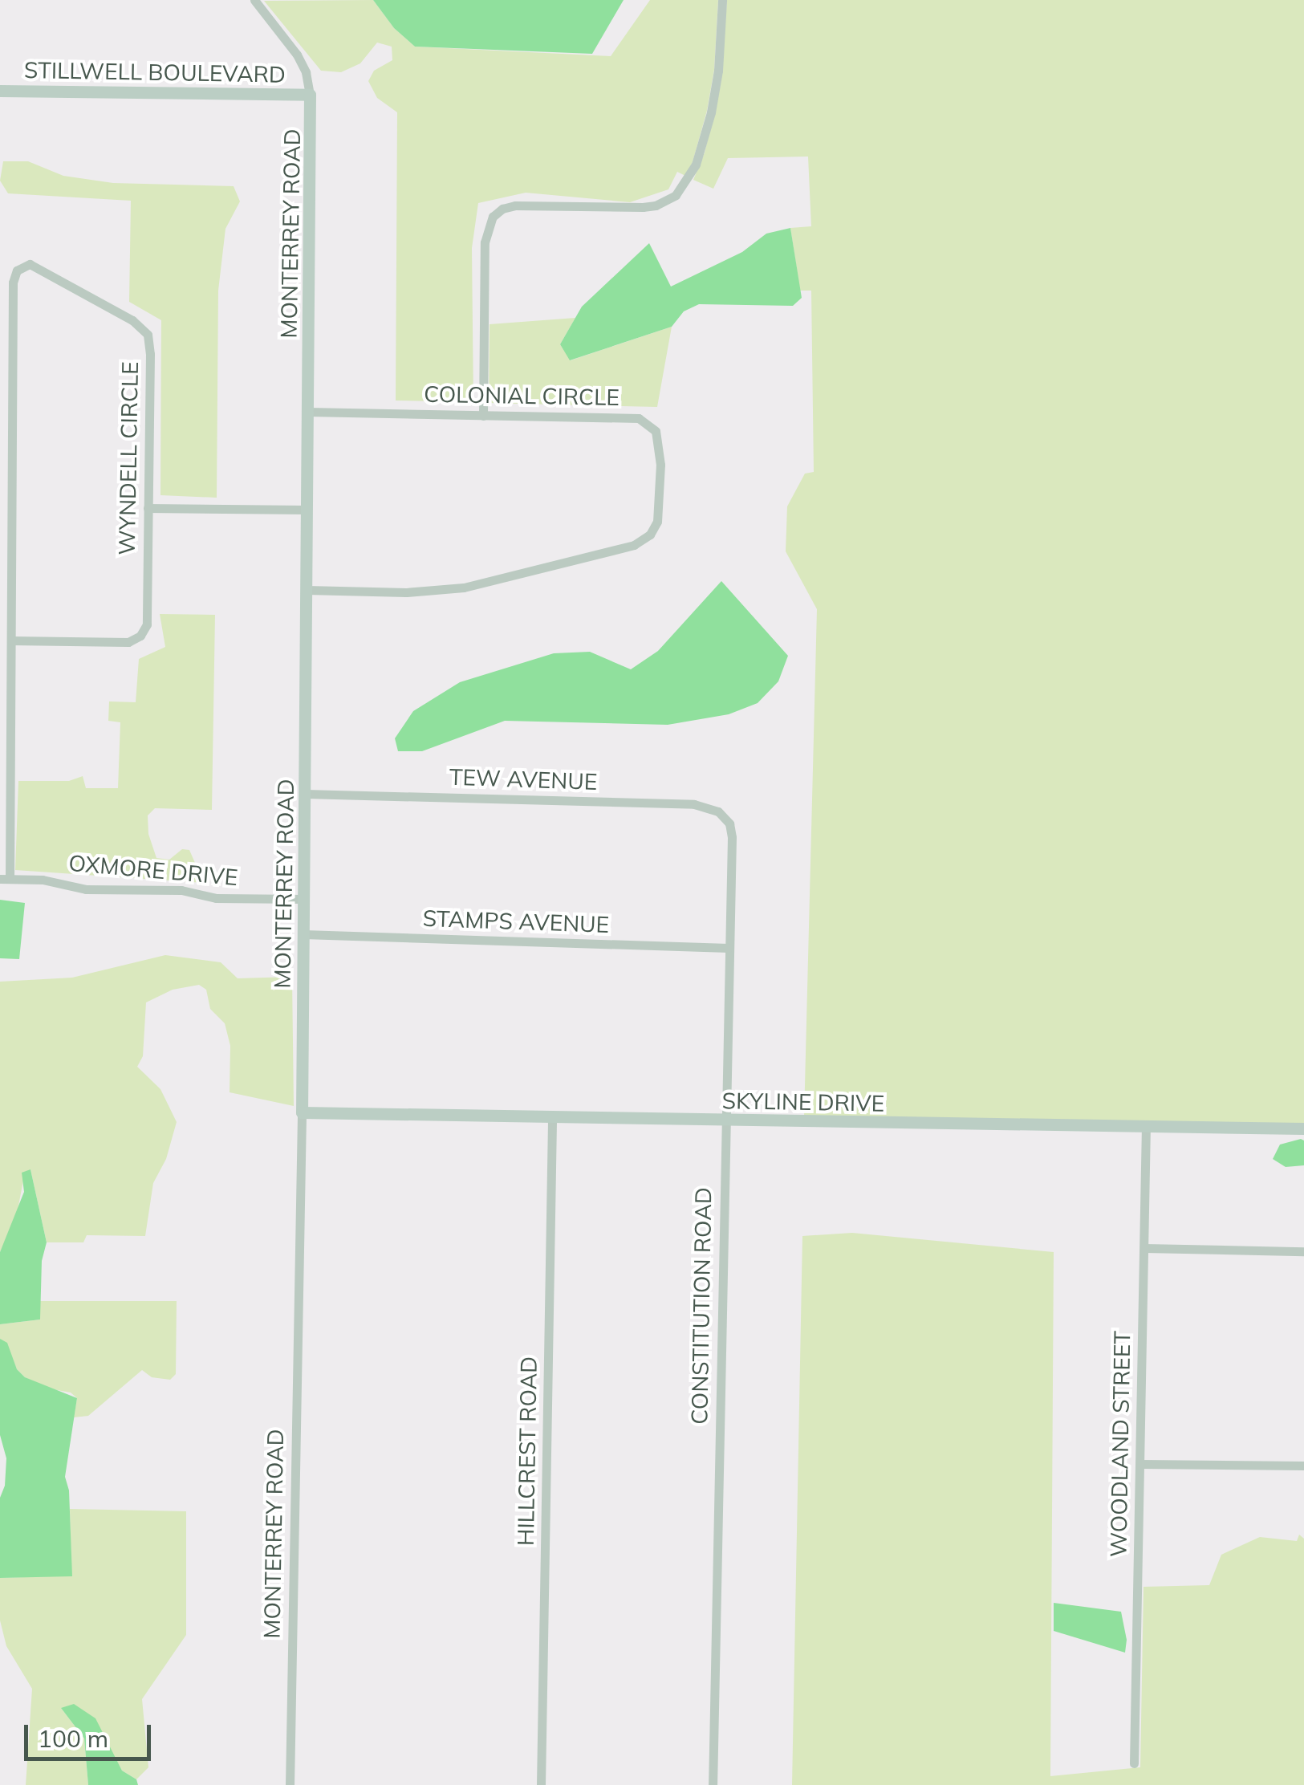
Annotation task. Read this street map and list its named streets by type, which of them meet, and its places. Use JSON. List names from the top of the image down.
{
  "streets": {
    "street": [
      "STILLWELL BOULEVARD",
      "MONTERREY ROAD",
      "COLONIAL CIRCLE",
      "WYNDELL CIRCLE",
      "TEW AVENUE",
      "OXMORE DRIVE",
      "STAMPS AVENUE",
      "SKYLINE DRIVE",
      "CONSTITUTION ROAD",
      "WOODLAND STREET",
      "HILLCREST ROAD"
    ]
  },
  "crossings": [
    ["STILLWELL BOULEVARD", "MONTERREY ROAD"],
    ["MONTERREY ROAD", "COLONIAL CIRCLE"],
    ["MONTERREY ROAD", "TEW AVENUE"],
    ["MONTERREY ROAD", "OXMORE DRIVE"],
    ["MONTERREY ROAD", "STAMPS AVENUE"],
    ["MONTERREY ROAD", "SKYLINE DRIVE"],
    ["WYNDELL CIRCLE", "OXMORE DRIVE"],
    ["TEW AVENUE", "CONSTITUTION ROAD"],
    ["STAMPS AVENUE", "CONSTITUTION ROAD"],
    ["SKYLINE DRIVE", "CONSTITUTION ROAD"],
    ["SKYLINE DRIVE", "WOODLAND STREET"],
    ["SKYLINE DRIVE", "HILLCREST ROAD"]
  ],
  "scale_bar": "100 m"
}
